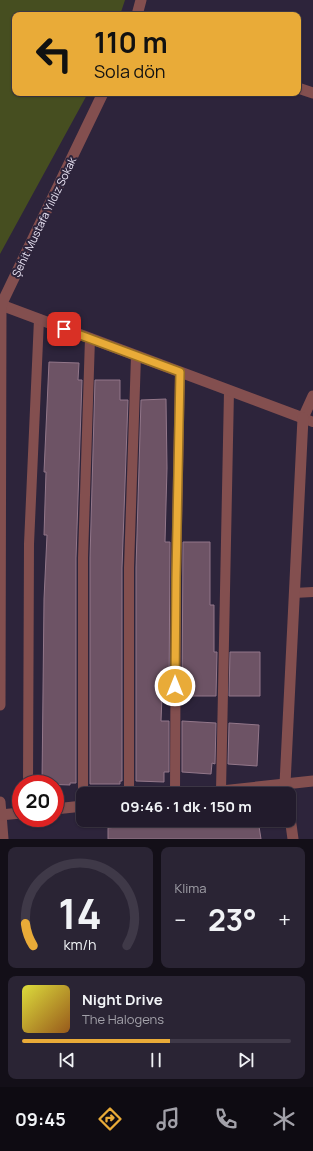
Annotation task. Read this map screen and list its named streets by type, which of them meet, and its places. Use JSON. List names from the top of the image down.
{
  "streets": {
    "street": ["Şehit Mustafa Yıldız Sokak"]
  },
  "page": {
    "turn": ["110 m", "Sola dön"],
    "limit": "20",
    "trip": "09:46 · 1 dk · 150 m",
    "tile": "Klima",
    "heat": ["−", "23°", "+"],
    "song": ["Night Drive", "The Halogens"],
    "tabs": "09:45",
    "gauge": ["14", "km/h"]
  }
}
